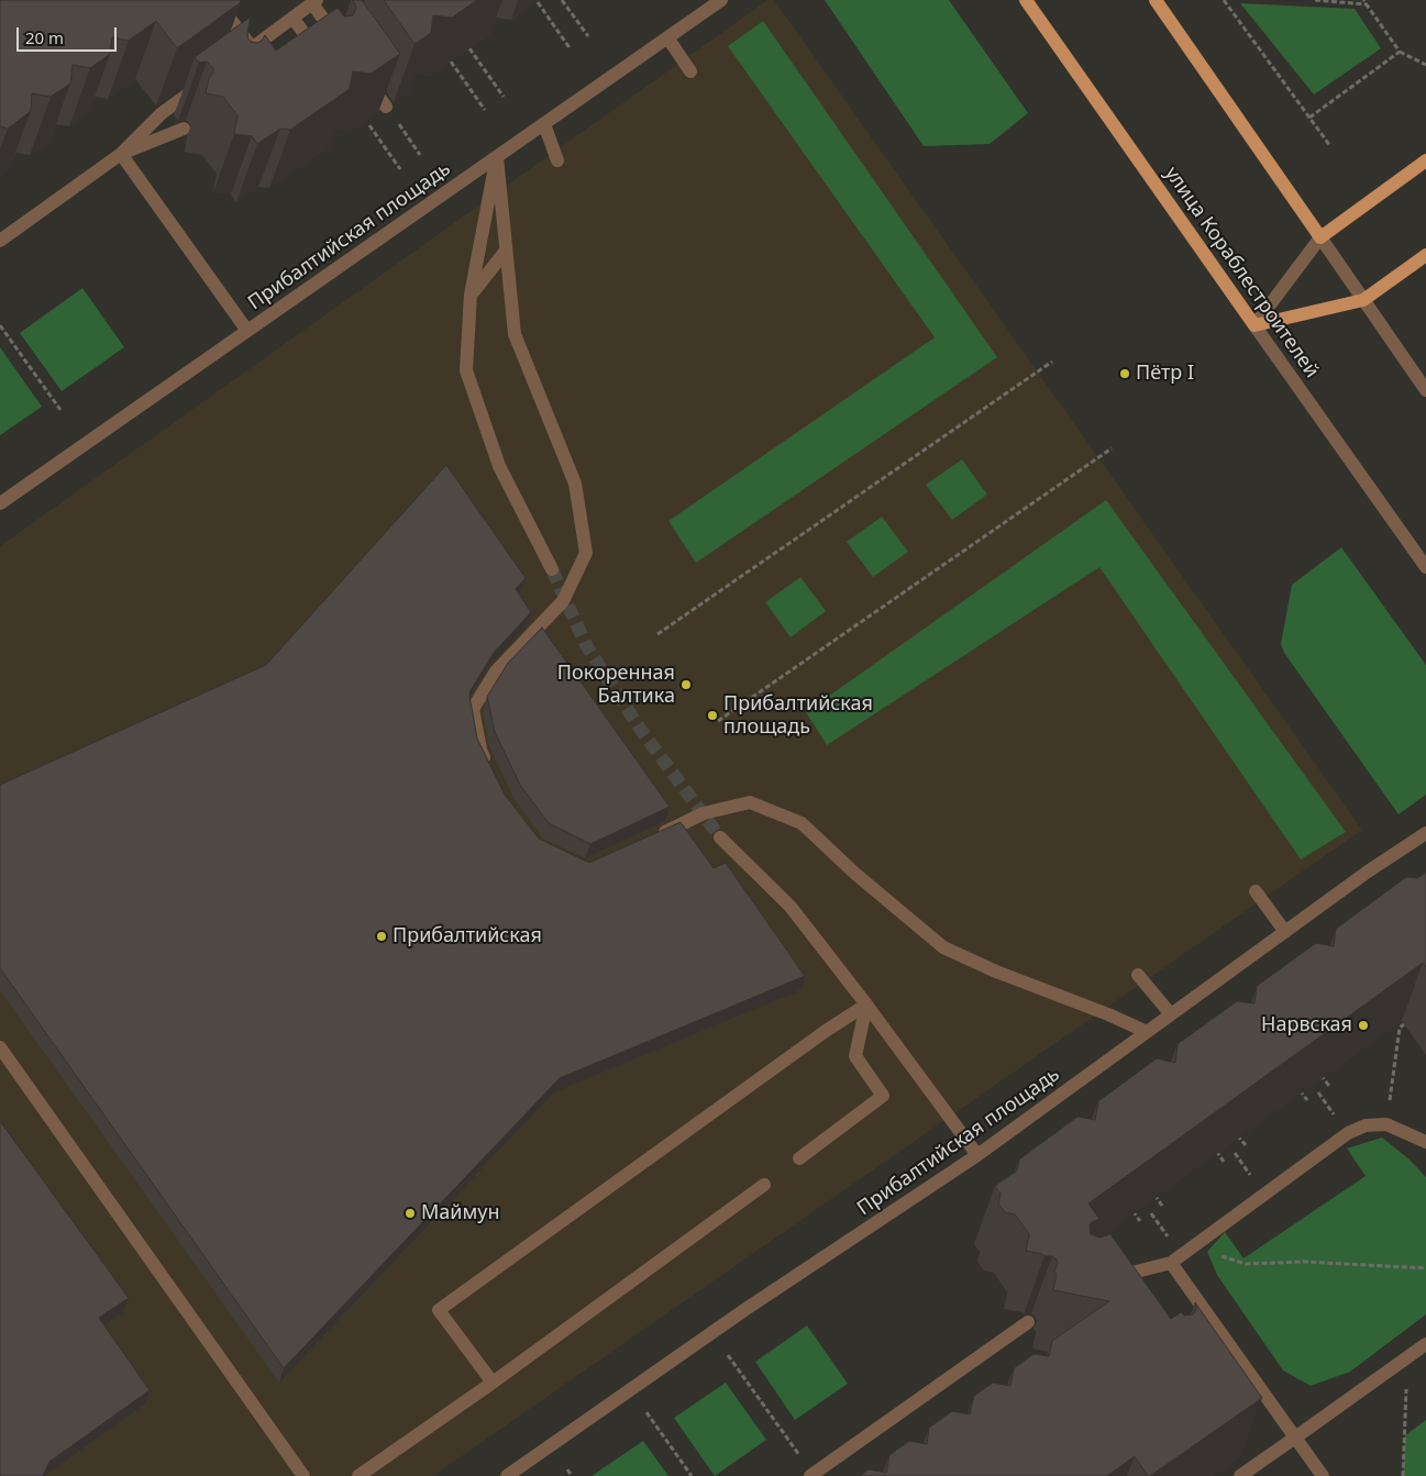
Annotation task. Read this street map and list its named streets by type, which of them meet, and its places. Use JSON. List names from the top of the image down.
{
  "streets": {
    "main road": ["улица Кораблестроителей"],
    "street": ["Прибалтийская площадь"]
  },
  "places": [
    "Пётр I",
    "Покоренная Балтика",
    "Прибалтийская площадь",
    "Прибалтийская",
    "Нарвская",
    "Маймун"
  ],
  "scale_bar": "20 m"
}
